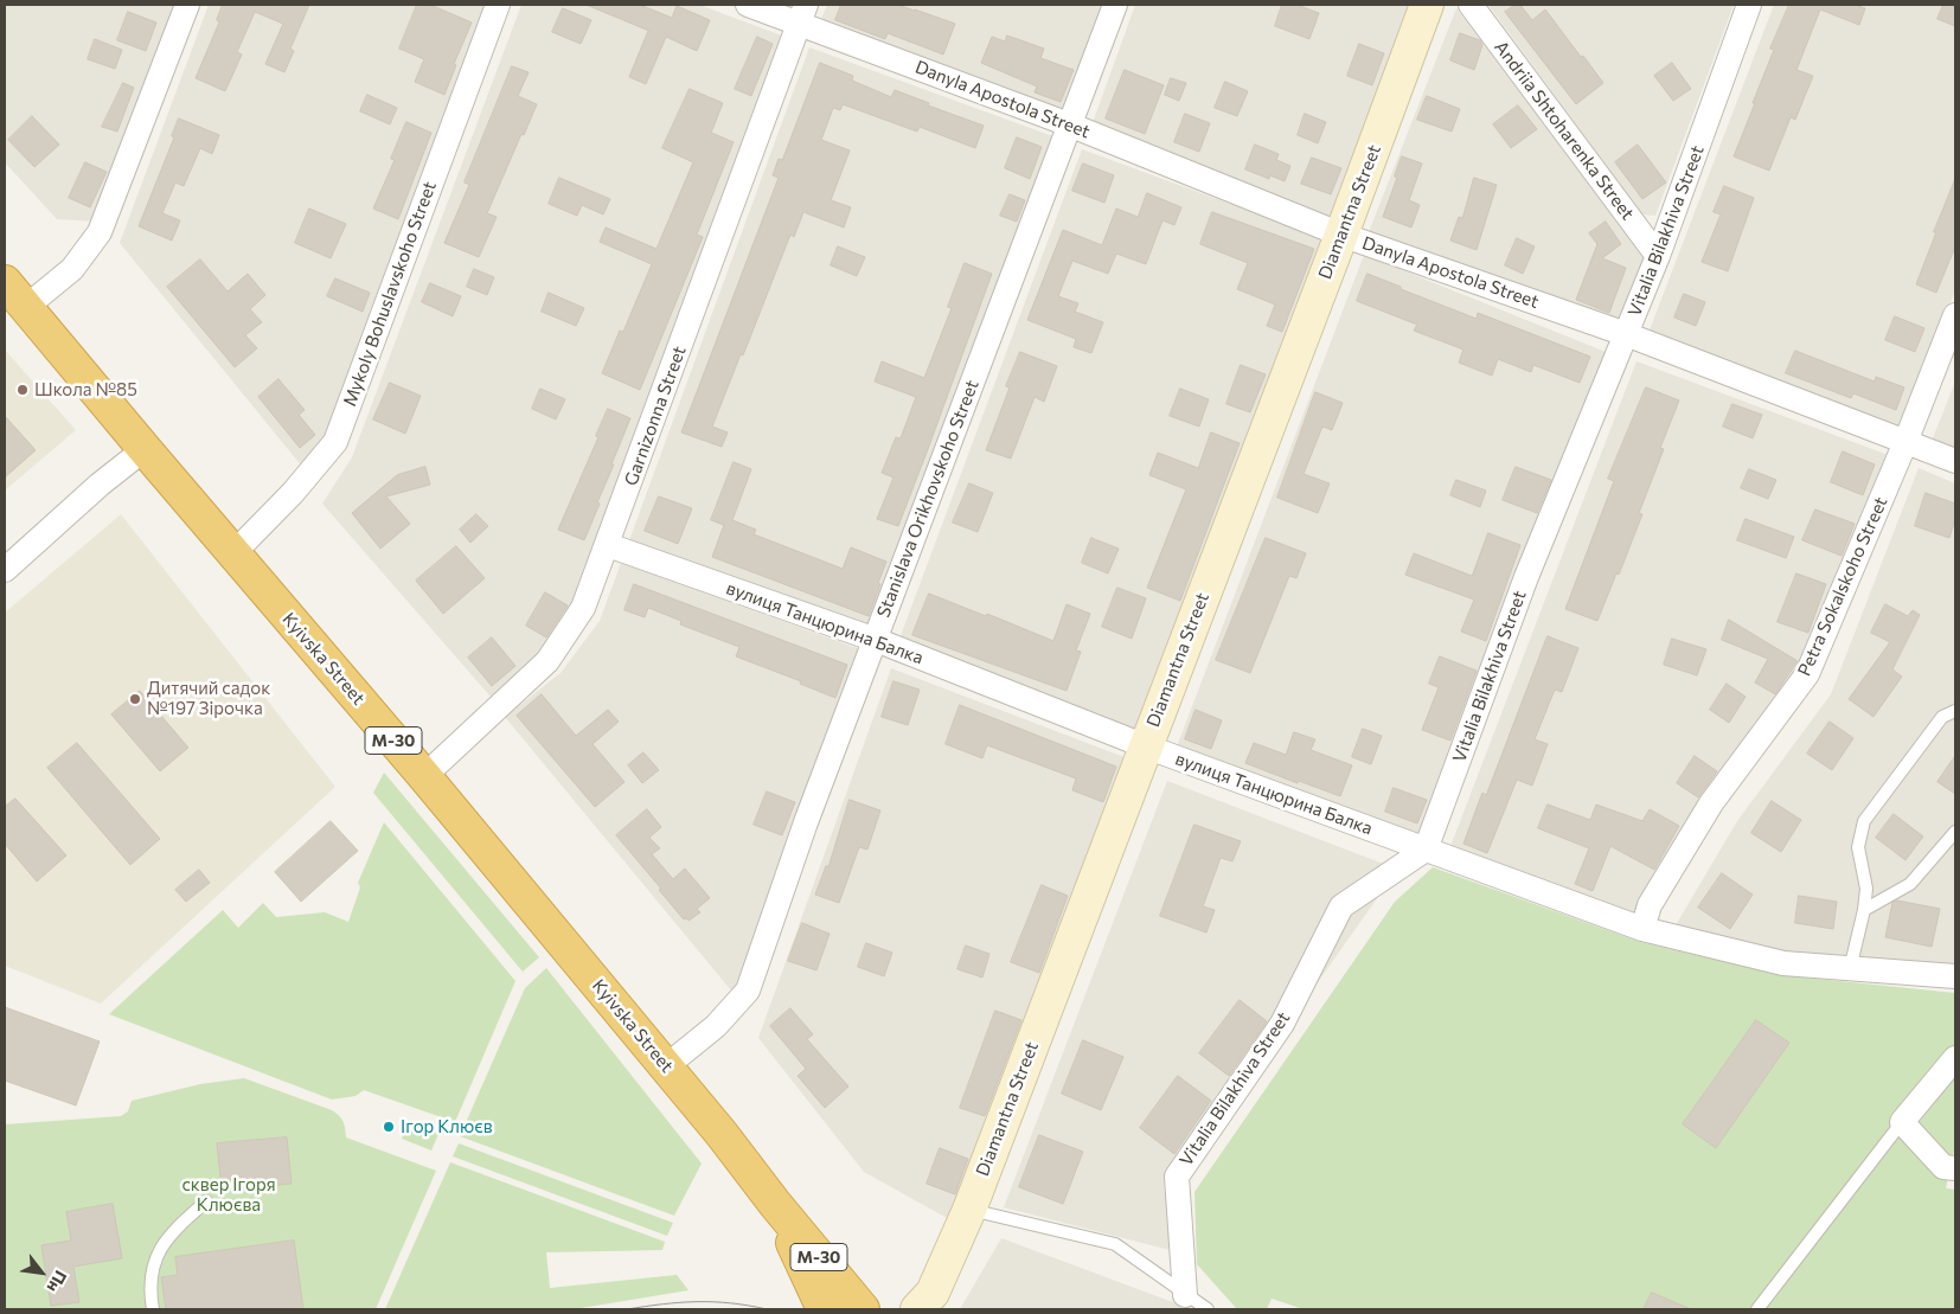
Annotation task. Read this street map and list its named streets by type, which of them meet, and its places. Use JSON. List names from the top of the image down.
{
  "streets": {
    "highway": ["Kyivska Street", "М-30"],
    "street": [
      "Danyla Apostola Street",
      "Andriia Shtoharenka Street",
      "Diamantna Street",
      "Vitalia Bilakhiva Street",
      "Mykoly Bohuslavskoho Street",
      "Garnizonna Street",
      "Stanislava Orikhovskoho Street",
      "Petra Sokalskoho Street",
      "вулиця Танцюрина Балка"
    ]
  },
  "crossings": [
    ["Danyla Apostola Street", "Diamantna Street"],
    ["Danyla Apostola Street", "Vitalia Bilakhiva Street"],
    ["Danyla Apostola Street", "Garnizonna Street"],
    ["Danyla Apostola Street", "Stanislava Orikhovskoho Street"],
    ["Danyla Apostola Street", "Petra Sokalskoho Street"],
    ["Andriia Shtoharenka Street", "Vitalia Bilakhiva Street"],
    ["Diamantna Street", "вулиця Танцюрина Балка"],
    ["Vitalia Bilakhiva Street", "вулиця Танцюрина Балка"],
    ["Mykoly Bohuslavskoho Street", "Kyivska Street"],
    ["Garnizonna Street", "вулиця Танцюрина Балка"],
    ["Garnizonna Street", "Kyivska Street"],
    ["Stanislava Orikhovskoho Street", "вулиця Танцюрина Балка"],
    ["Stanislava Orikhovskoho Street", "Kyivska Street"],
    ["Petra Sokalskoho Street", "вулиця Танцюрина Балка"]
  ],
  "parks": ["сквер Ігоря Клюєва"],
  "places": ["Школа №85", "Дитячий садок №197 Зірочка", "Ігор Клюєв"],
  "north": "bottom right"
}
